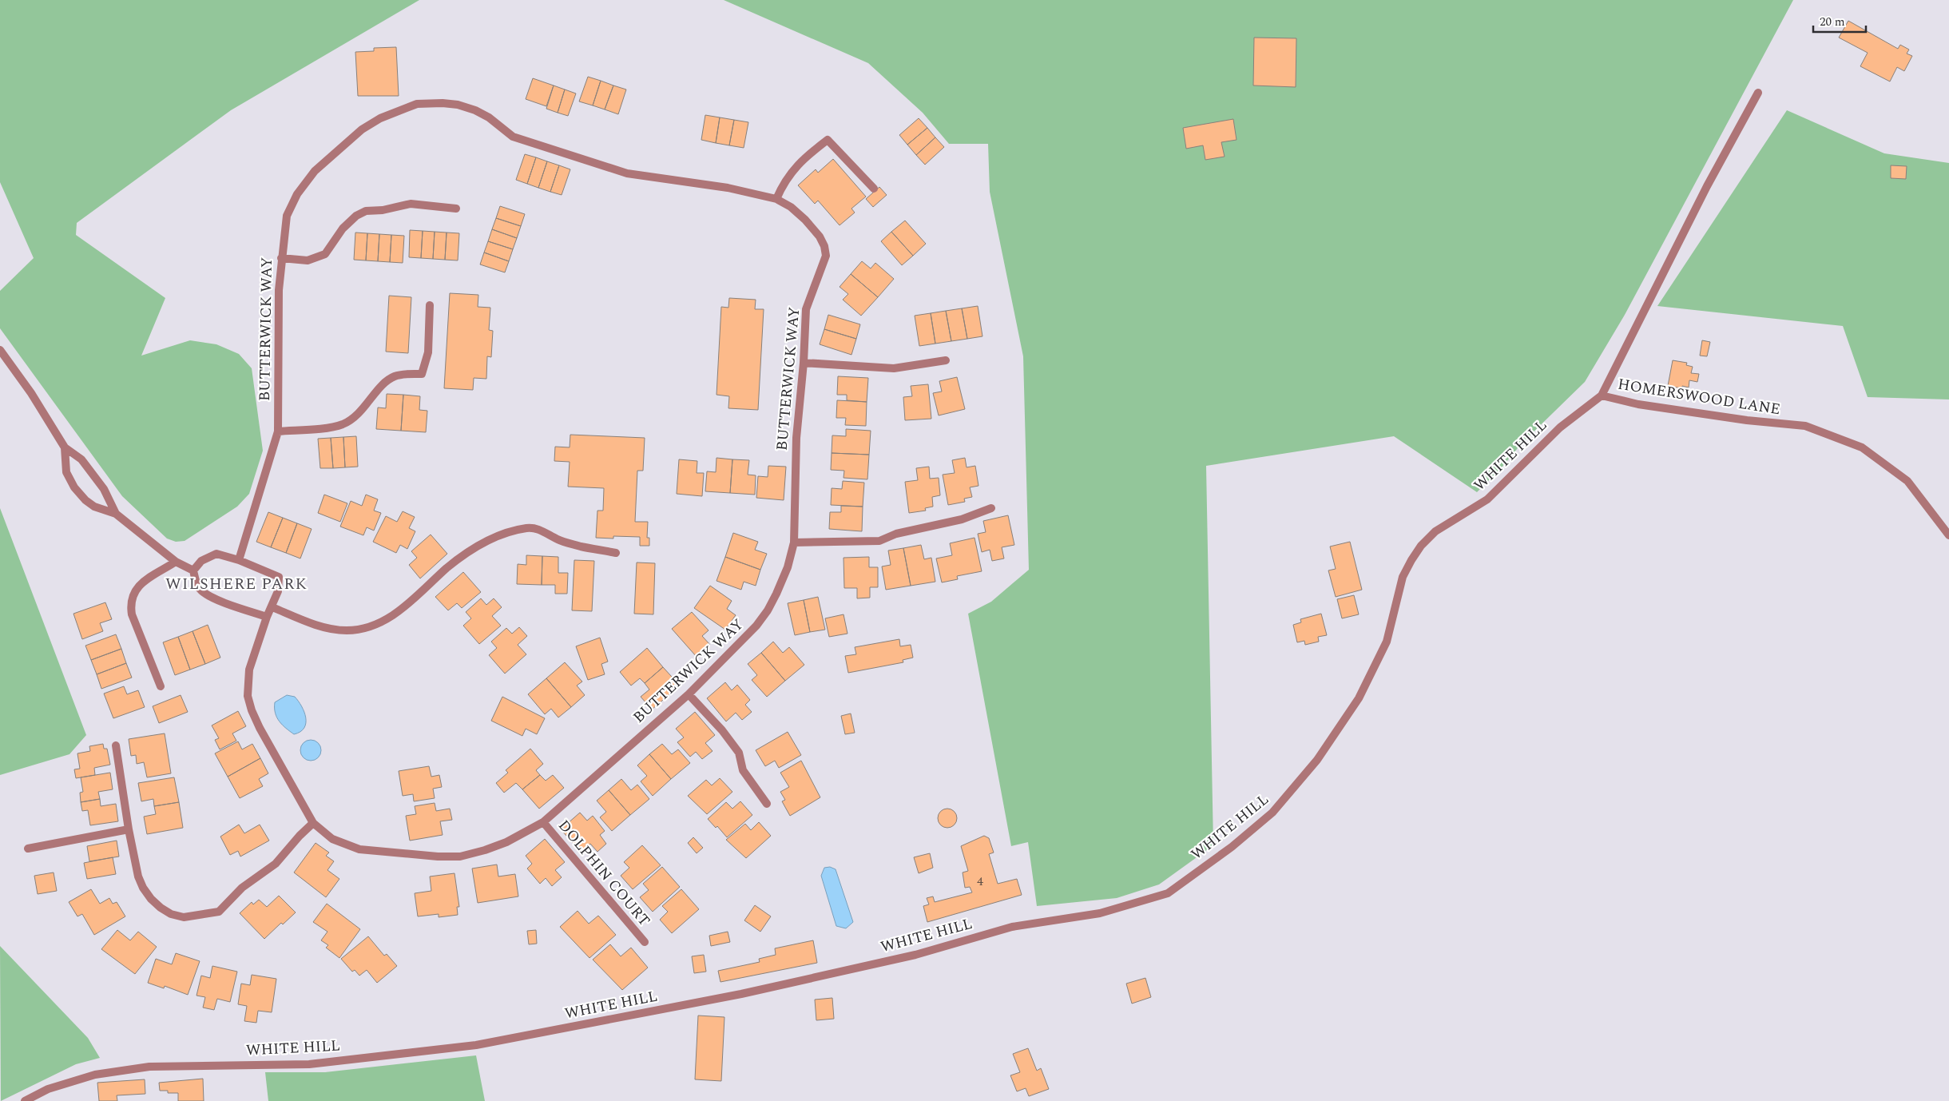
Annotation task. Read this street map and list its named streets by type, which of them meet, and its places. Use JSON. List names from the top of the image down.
{
  "streets": {
    "street": [
      "BUTTERWICK WAY",
      "HOMERSWOOD LANE",
      "WHITE HILL",
      "DOLPHIN COURT"
    ]
  },
  "crossings": [
    ["BUTTERWICK WAY", "DOLPHIN COURT"],
    ["HOMERSWOOD LANE", "WHITE HILL"]
  ],
  "districts": ["WILSHERE PARK"],
  "house_numbers": ["4"],
  "scale_bar": "20 m"
}
